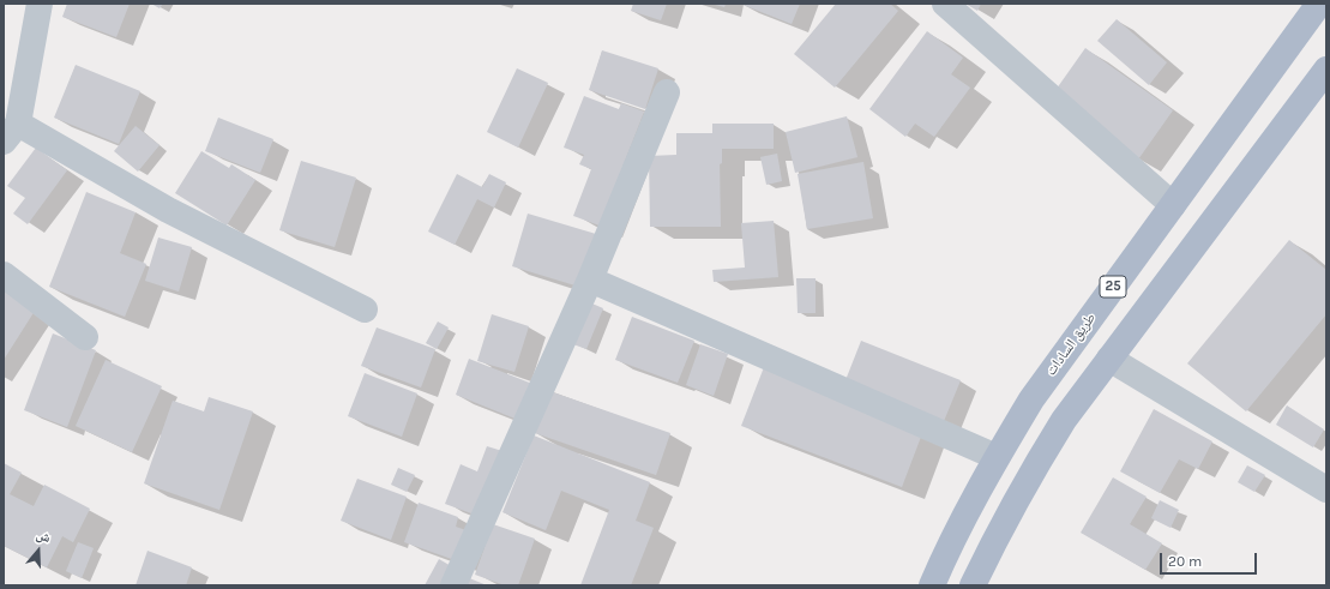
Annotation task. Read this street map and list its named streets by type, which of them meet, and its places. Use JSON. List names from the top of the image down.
{
  "streets": {
    "main road": ["25", "طريق السادات"]
  },
  "scale_bar": "20 m",
  "north": "top"
}
